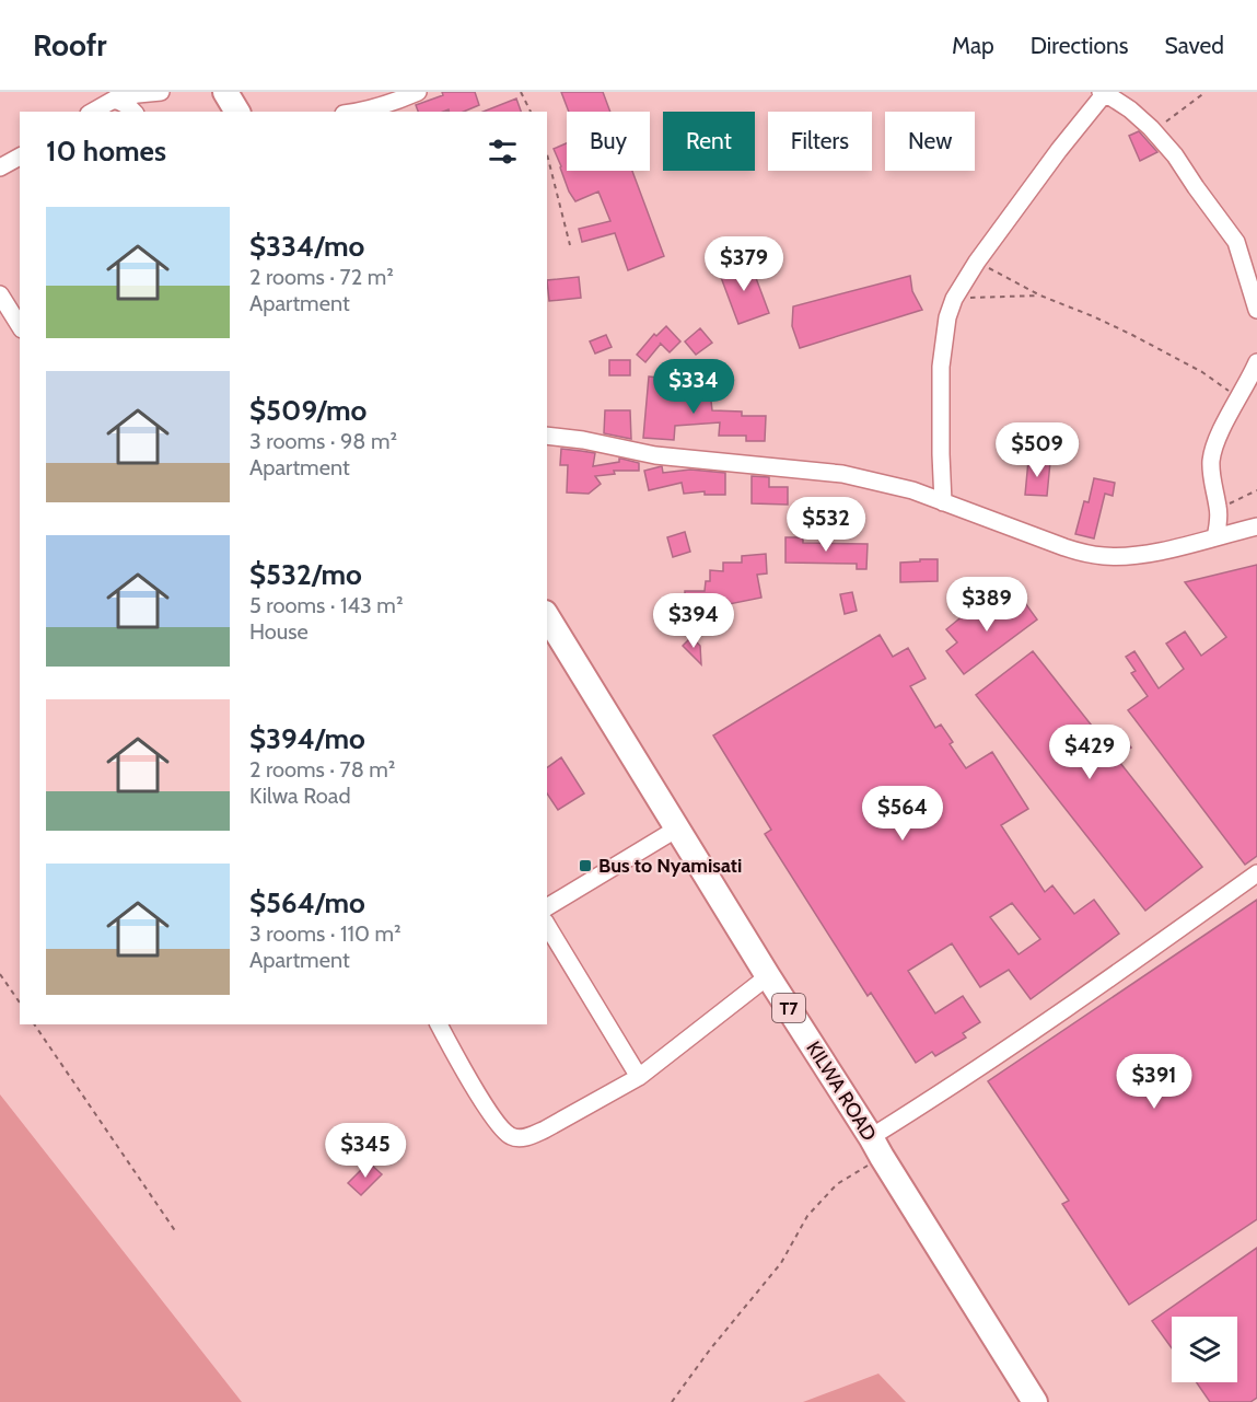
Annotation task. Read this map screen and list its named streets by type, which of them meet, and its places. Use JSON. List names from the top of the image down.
{
  "streets": {
    "highway": ["T7", "KILWA ROAD"]
  },
  "places": {
    "transit": ["Bus to Nyamisati"]
  },
  "page": {
    "header": "Roofr",
    "nav": ["Map", "Directions", "Saved"],
    "chip": [
      "Buy",
      "Rent",
      "Filters",
      "New"
    ],
    "heading": "10 homes",
    "list": [
      {
        "name": "$334/mo",
        "note": "2 rooms · 72 m² · Apartment"
      },
      {
        "name": "$509/mo",
        "note": "3 rooms · 98 m² · Apartment"
      },
      {
        "name": "$532/mo",
        "note": "5 rooms · 143 m² · House"
      },
      {
        "name": "$394/mo",
        "note": "2 rooms · 78 m² · Kilwa Road"
      },
      {
        "name": "$564/mo",
        "note": "3 rooms · 110 m² · Apartment"
      }
    ],
    "price": [
      "$379",
      "$334",
      "$509",
      "$532",
      "$389",
      "$394",
      "$429",
      "$564",
      "$391",
      "$345"
    ]
  }
}
